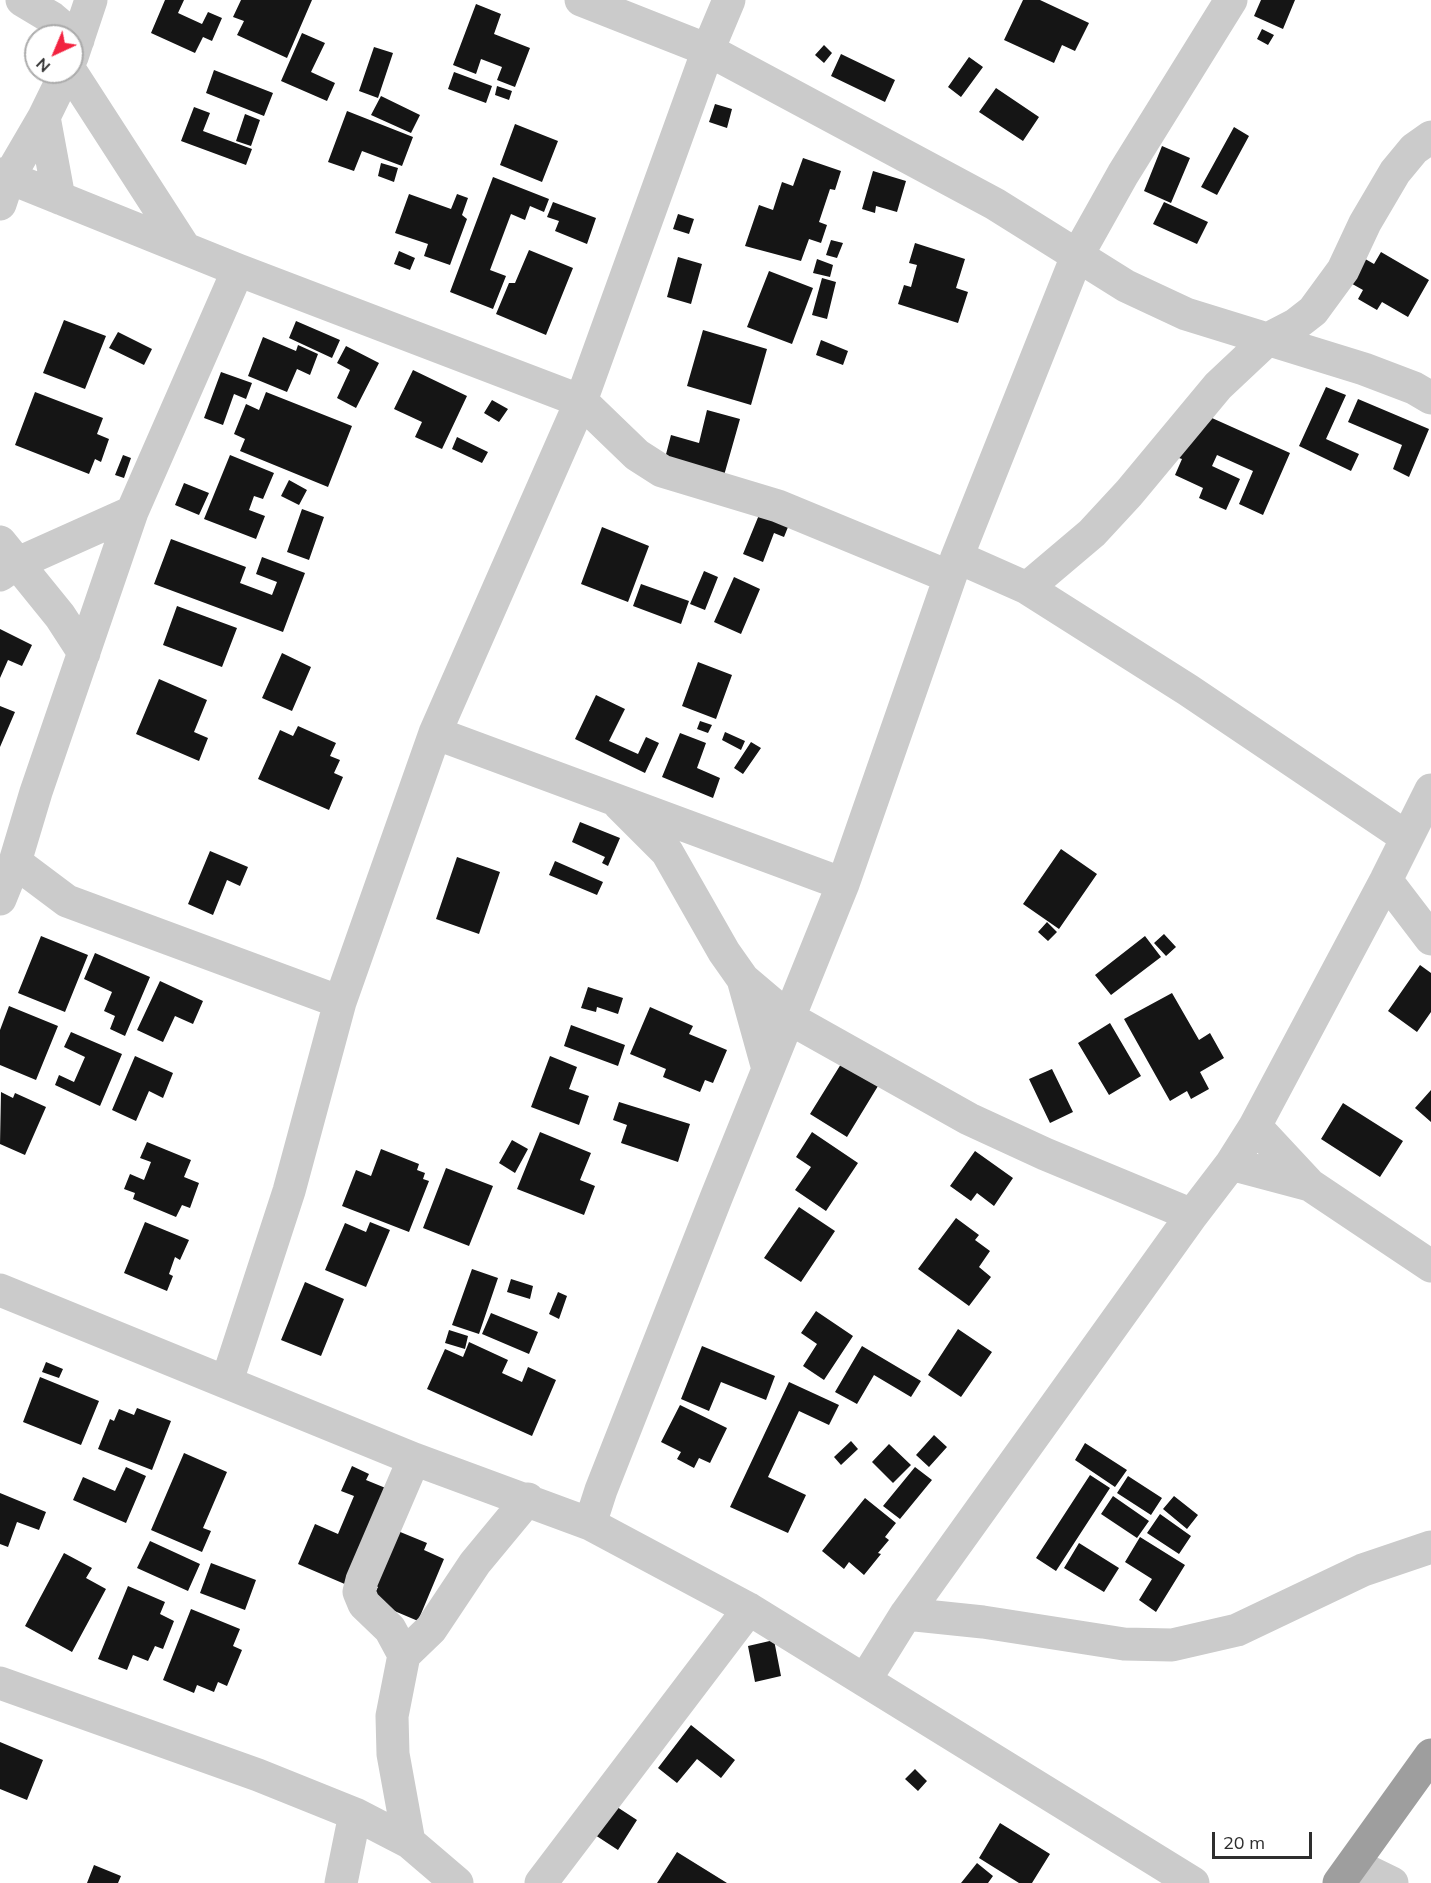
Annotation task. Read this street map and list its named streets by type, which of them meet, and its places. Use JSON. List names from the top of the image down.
{
  "scale_bar": "20 m",
  "north": "bottom left"
}
